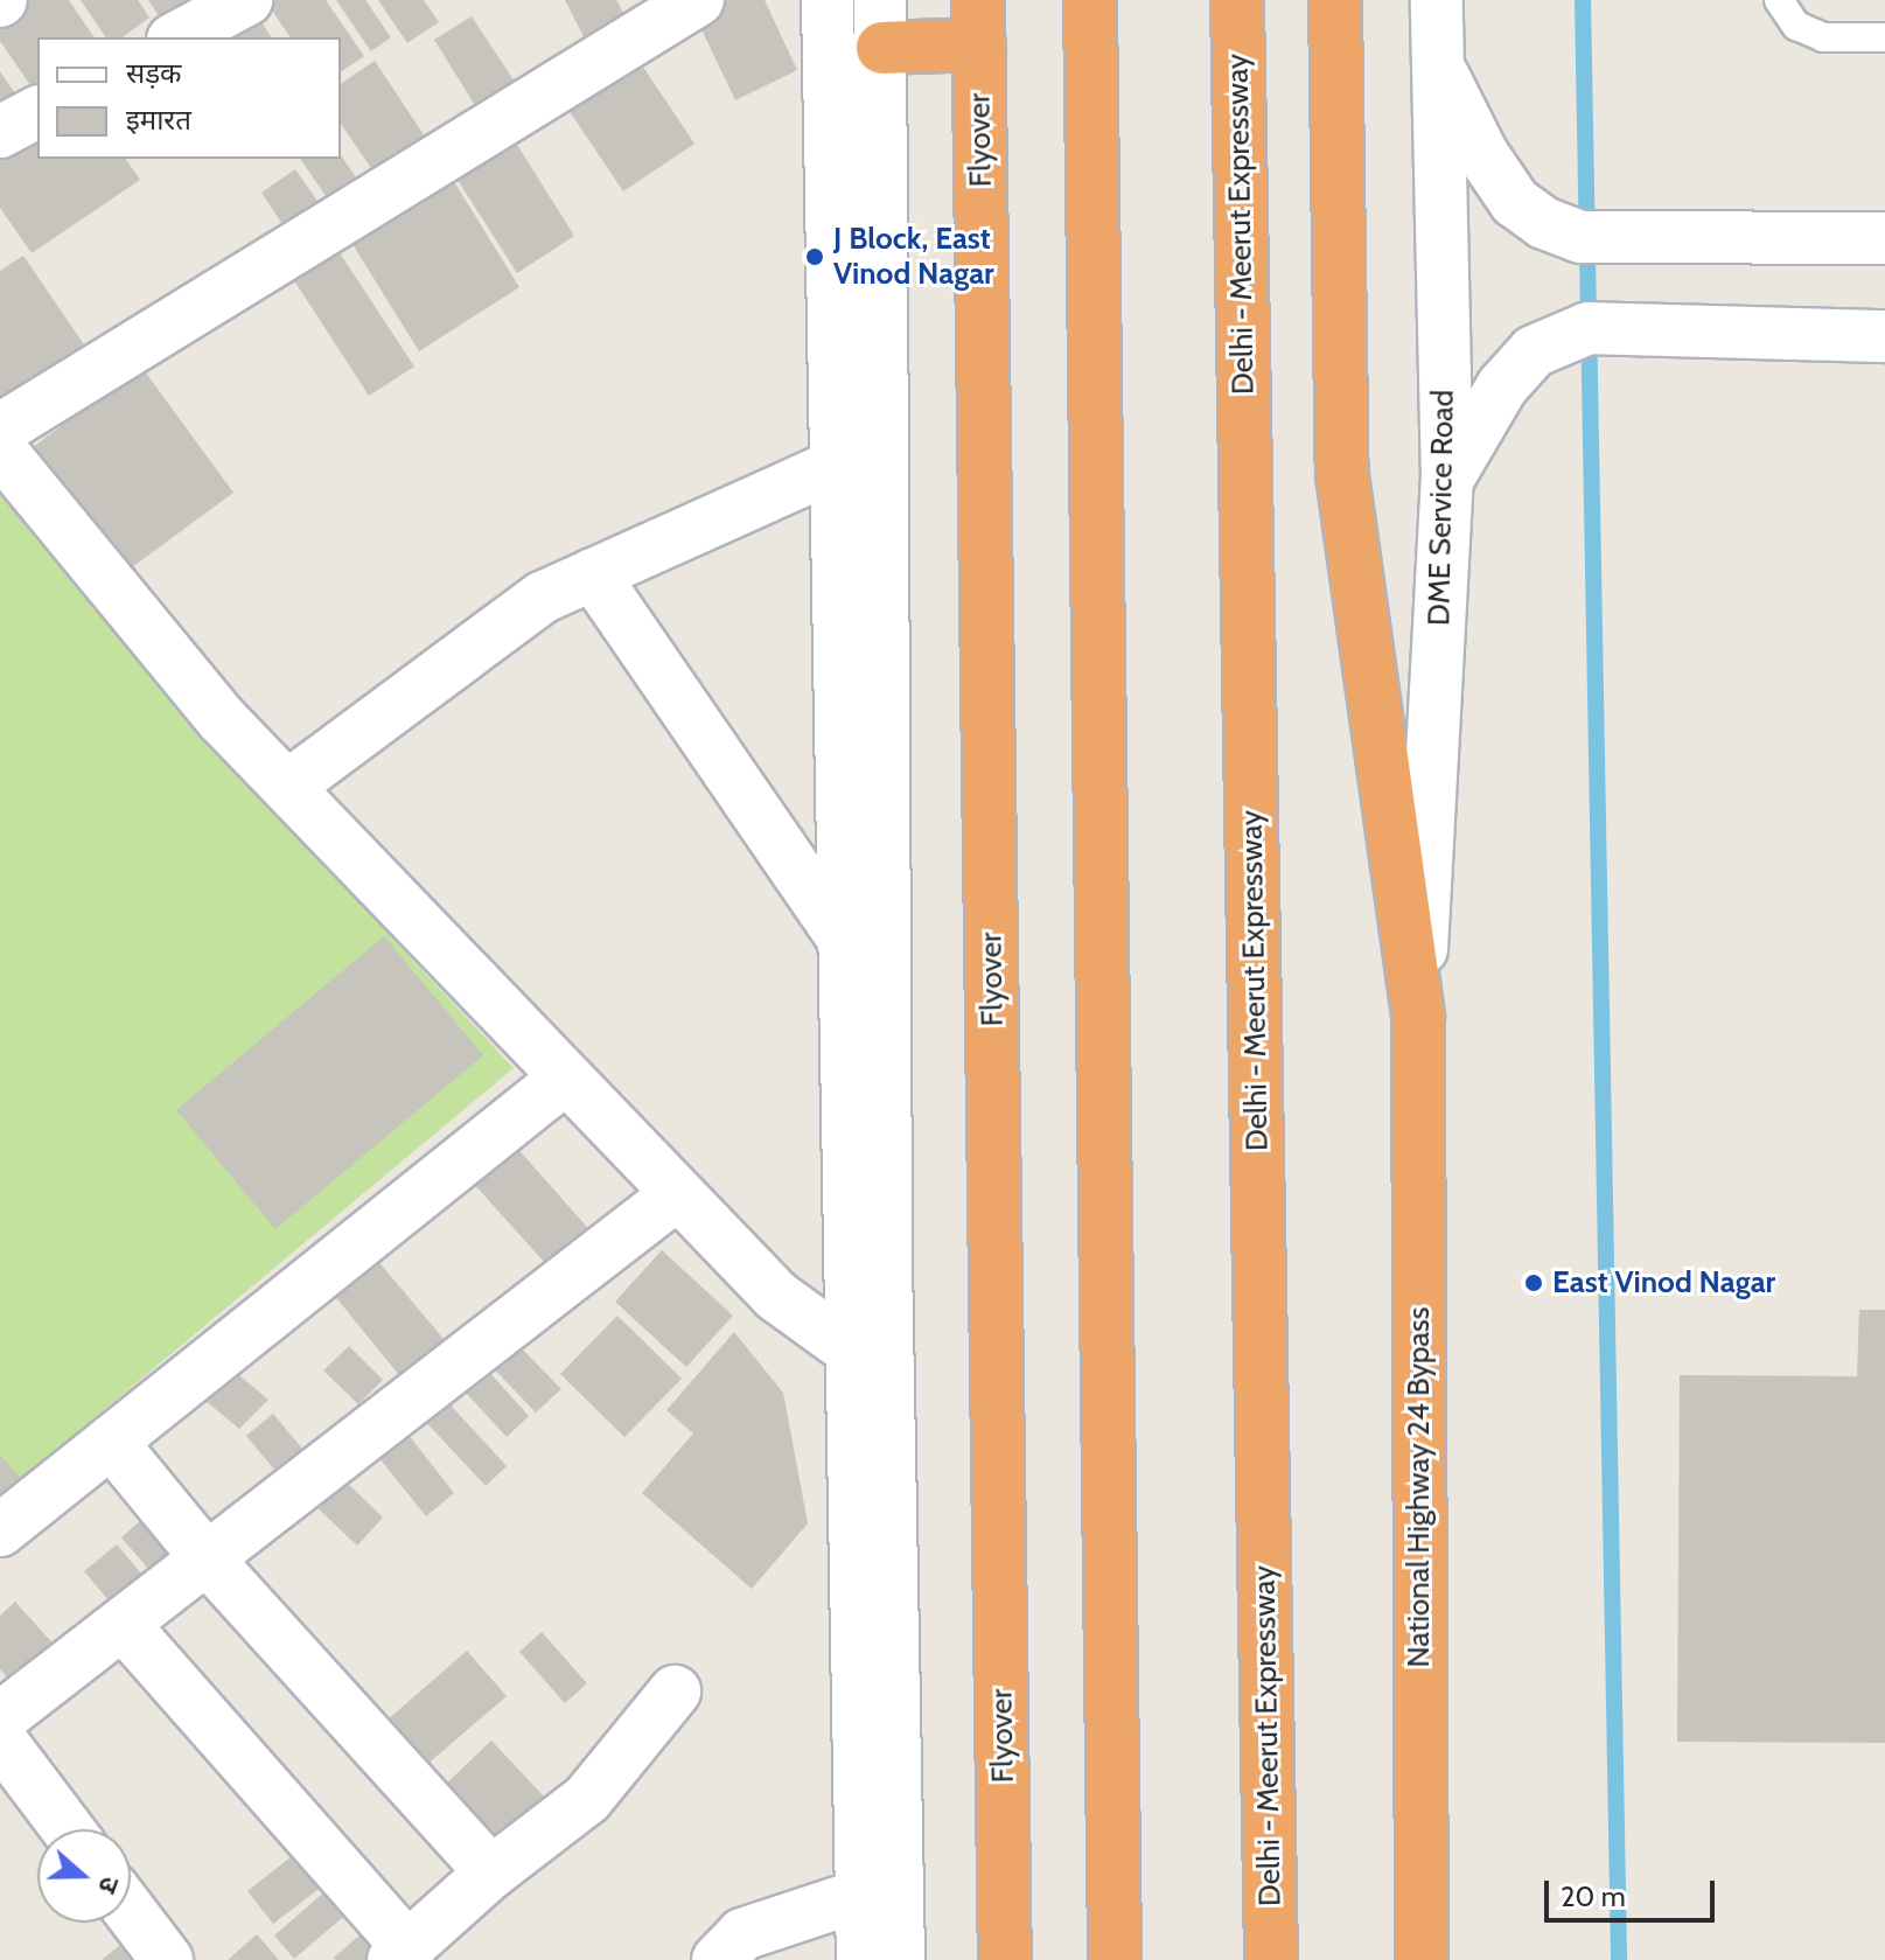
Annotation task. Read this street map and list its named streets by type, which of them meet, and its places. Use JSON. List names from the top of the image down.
{
  "streets": {
    "highway": ["Flyover", "Delhi - Meerut Expressway", "National Highway 24 Bypass"],
    "street": ["DME Service Road"]
  },
  "crossings": [
    ["DME Service Road", "National Highway 24 Bypass"]
  ],
  "places": ["J Block, East Vinod Nagar", "East Vinod Nagar"],
  "legend": ["सड़क", "इमारत"],
  "scale_bar": "20 m",
  "north": "right"
}
